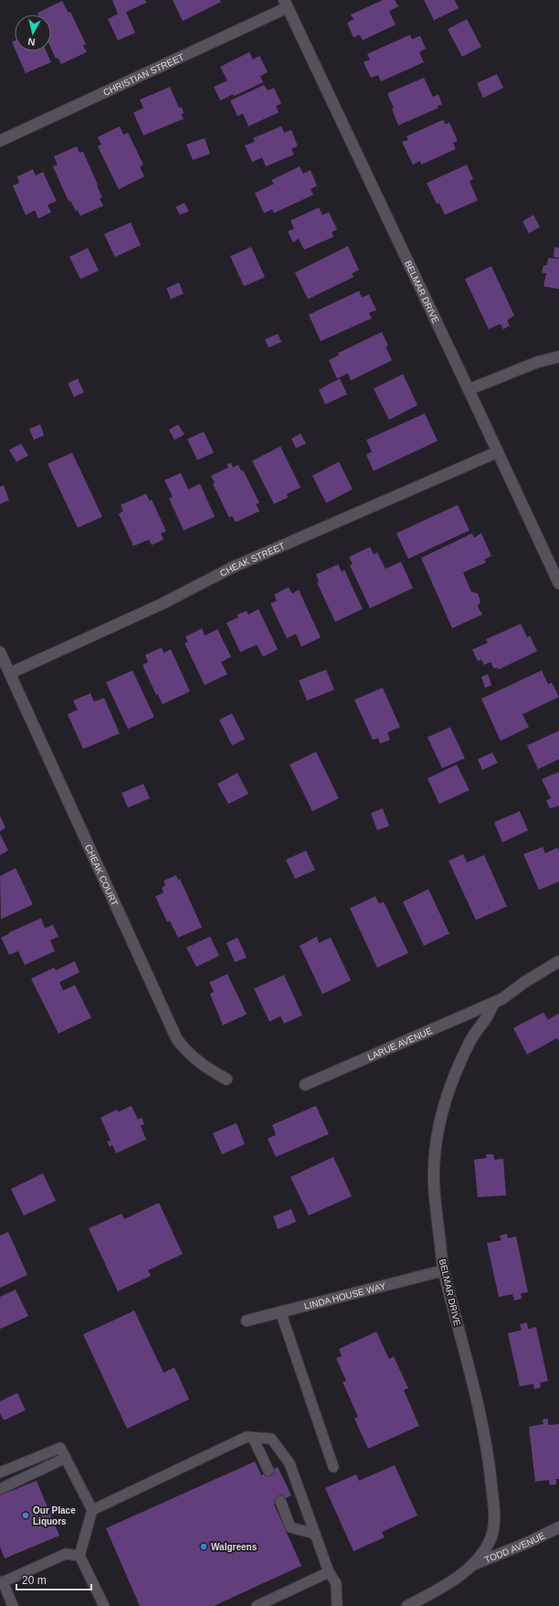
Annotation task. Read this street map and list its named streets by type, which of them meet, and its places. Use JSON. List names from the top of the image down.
{
  "streets": {
    "street": [
      "CHRISTIAN STREET",
      "BELMAR DRIVE",
      "CHEAK STREET",
      "CHEAK COURT",
      "LARUE AVENUE",
      "LINDA HOUSE WAY",
      "TODD AVENUE"
    ]
  },
  "crossings": [
    ["CHRISTIAN STREET", "BELMAR DRIVE"],
    ["BELMAR DRIVE", "CHEAK STREET"],
    ["BELMAR DRIVE", "LARUE AVENUE"],
    ["BELMAR DRIVE", "LINDA HOUSE WAY"],
    ["BELMAR DRIVE", "TODD AVENUE"],
    ["CHEAK STREET", "CHEAK COURT"]
  ],
  "places": ["Our Place Liquors", "Walgreens"],
  "scale_bar": "20 m",
  "north": "bottom"
}
